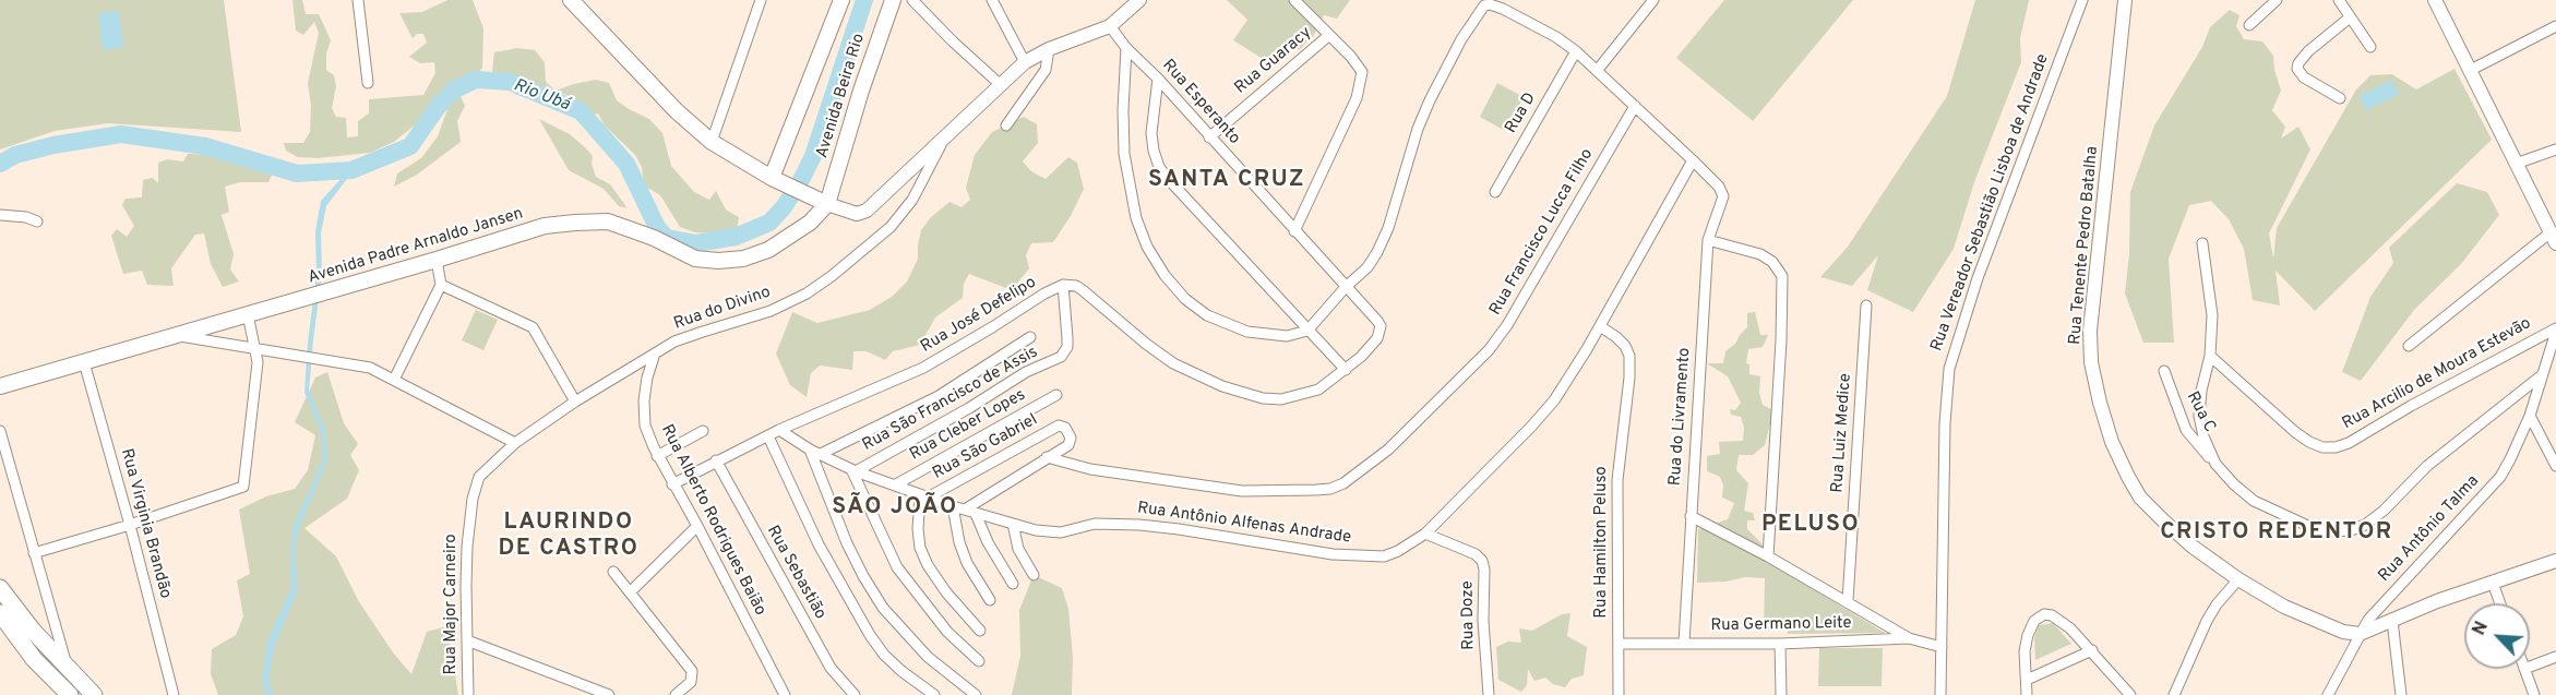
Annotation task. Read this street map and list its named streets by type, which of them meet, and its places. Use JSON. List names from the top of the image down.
{
  "streets": {
    "main road": ["Avenida Beira Rio", "Avenida Padre Arnaldo Jansen"],
    "street": [
      "Rua Guaracy",
      "Rua Esperanto",
      "Rua D",
      "Rua Vereador Sebastião Lisboa de Andrade",
      "Rua Francisco Lucca Filho",
      "Rua Tenente Pedro Batalha",
      "Rua do Divino",
      "Rua José Defelipo",
      "Rua Arcilio de Moura Estevão",
      "Rua São Francisco de Assis",
      "Rua C",
      "Rua do Livramento",
      "Rua Cleber Lopes",
      "Rua Luiz Medice",
      "Rua São Gabriel",
      "Rua Alberto Rodrigues Baião",
      "Rua Virginia Brandão",
      "Rua Antônio Alfenas Andrade",
      "Rua Antônio Talma",
      "Rua Hamilton Peluso",
      "Rua Sebastião",
      "Rua Major Carneiro",
      "Rua Doze",
      "Rua Germano Leite"
    ]
  },
  "crossings": [
    ["Rua Guaracy", "Rua Esperanto"],
    ["Avenida Beira Rio", "Avenida Padre Arnaldo Jansen"],
    ["Rua Esperanto", "Rua José Defelipo"],
    ["Rua Vereador Sebastião Lisboa de Andrade", "Rua Germano Leite"],
    ["Rua Francisco Lucca Filho", "Rua São Gabriel"],
    ["Rua Tenente Pedro Batalha", "Rua Antônio Talma"],
    ["Avenida Padre Arnaldo Jansen", "Rua Virginia Brandão"],
    ["Rua do Divino", "Rua Alberto Rodrigues Baião"],
    ["Rua do Divino", "Rua Major Carneiro"],
    ["Rua José Defelipo", "Rua São Francisco de Assis"],
    ["Rua José Defelipo", "Rua Alberto Rodrigues Baião"],
    ["Rua José Defelipo", "Rua Antônio Alfenas Andrade"],
    ["Rua José Defelipo", "Rua Sebastião"],
    ["Rua Arcilio de Moura Estevão", "Rua Antônio Talma"],
    ["Rua São Francisco de Assis", "Rua Antônio Alfenas Andrade"],
    ["Rua C", "Rua Antônio Talma"],
    ["Rua do Livramento", "Rua Antônio Alfenas Andrade"],
    ["Rua do Livramento", "Rua Germano Leite"],
    ["Rua Cleber Lopes", "Rua Antônio Alfenas Andrade"],
    ["Rua São Gabriel", "Rua Antônio Alfenas Andrade"],
    ["Rua Antônio Alfenas Andrade", "Rua Hamilton Peluso"],
    ["Rua Antônio Alfenas Andrade", "Rua Doze"],
    ["Rua Hamilton Peluso", "Rua Germano Leite"]
  ],
  "districts": [
    "SANTA CRUZ",
    "SÃO JOÃO",
    "LAURINDO DE CASTRO",
    "PELUSO",
    "CRISTO REDENTOR"
  ],
  "water": ["Rio Ubá"],
  "north": "top left"
}
